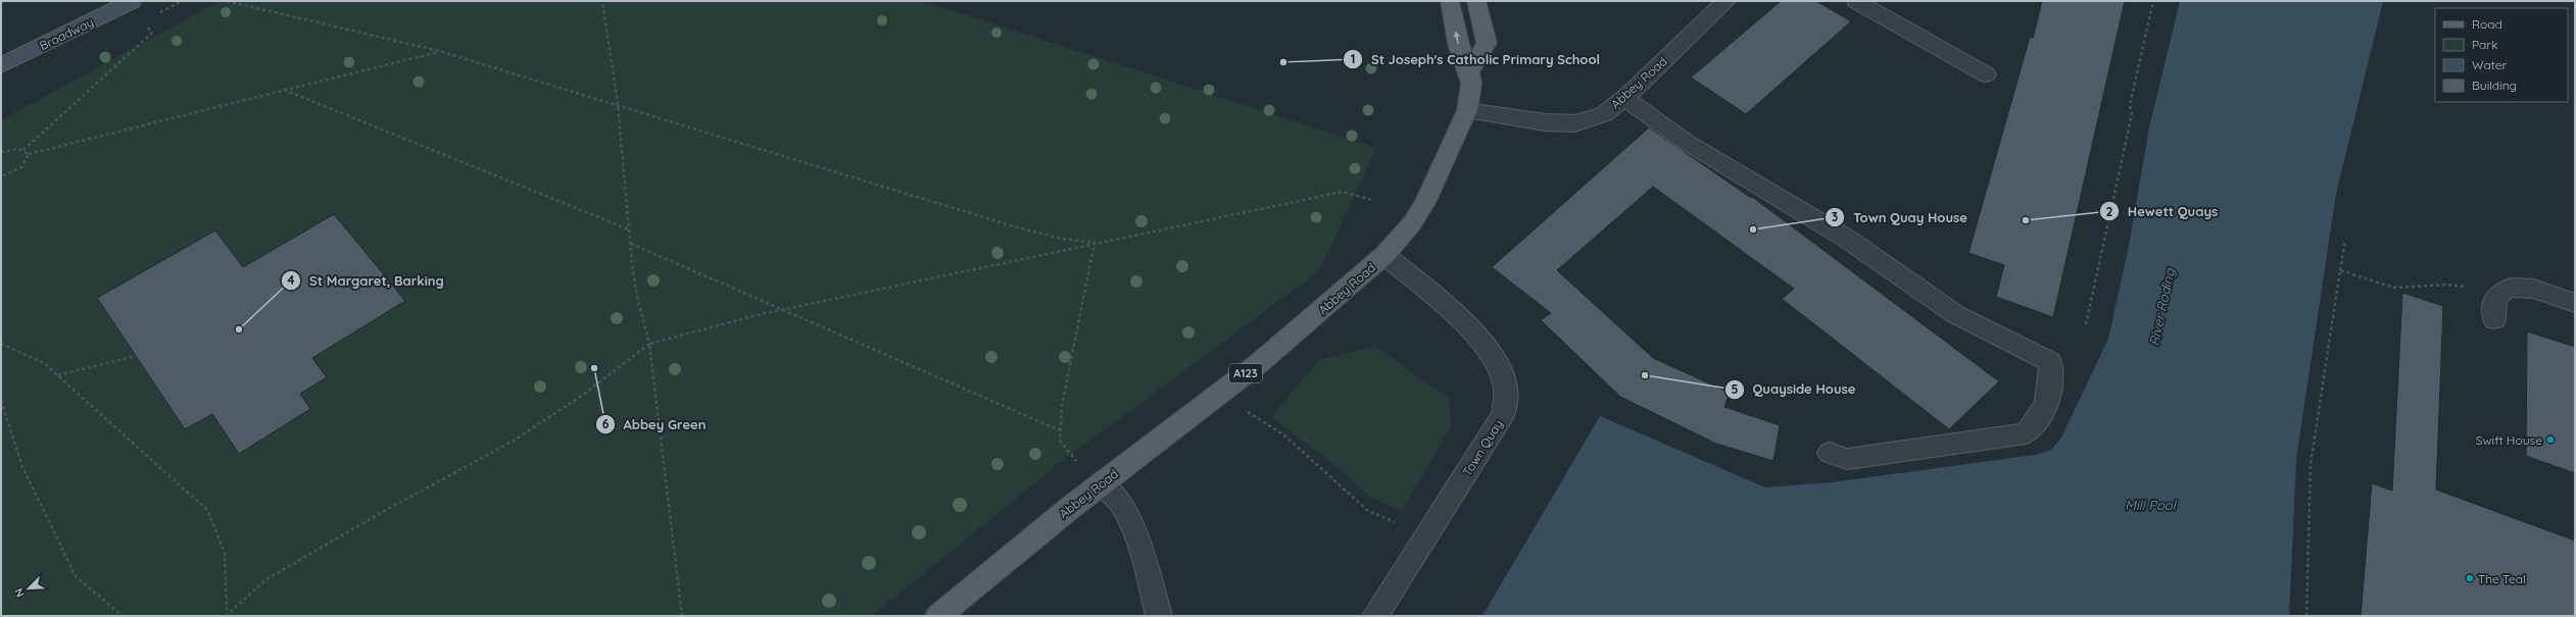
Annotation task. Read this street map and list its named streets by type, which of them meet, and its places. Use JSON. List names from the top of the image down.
{
  "streets": {
    "main road": ["Abbey Road", "A123"],
    "street": ["Broadway", "Town Quay"]
  },
  "crossings": [
    ["Abbey Road", "A123"],
    ["Abbey Road", "Town Quay"]
  ],
  "water": ["River Roding", "Mill Pool"],
  "places": [
    "St Joseph's Catholic Primary School",
    "Hewett Quays",
    "Town Quay House",
    "St Margaret, Barking",
    "Abbey Green",
    "Quayside House",
    "Swift House",
    "The Teal"
  ],
  "legend": [
    "Road",
    "Park",
    "Water",
    "Building"
  ],
  "north": "bottom left"
}
